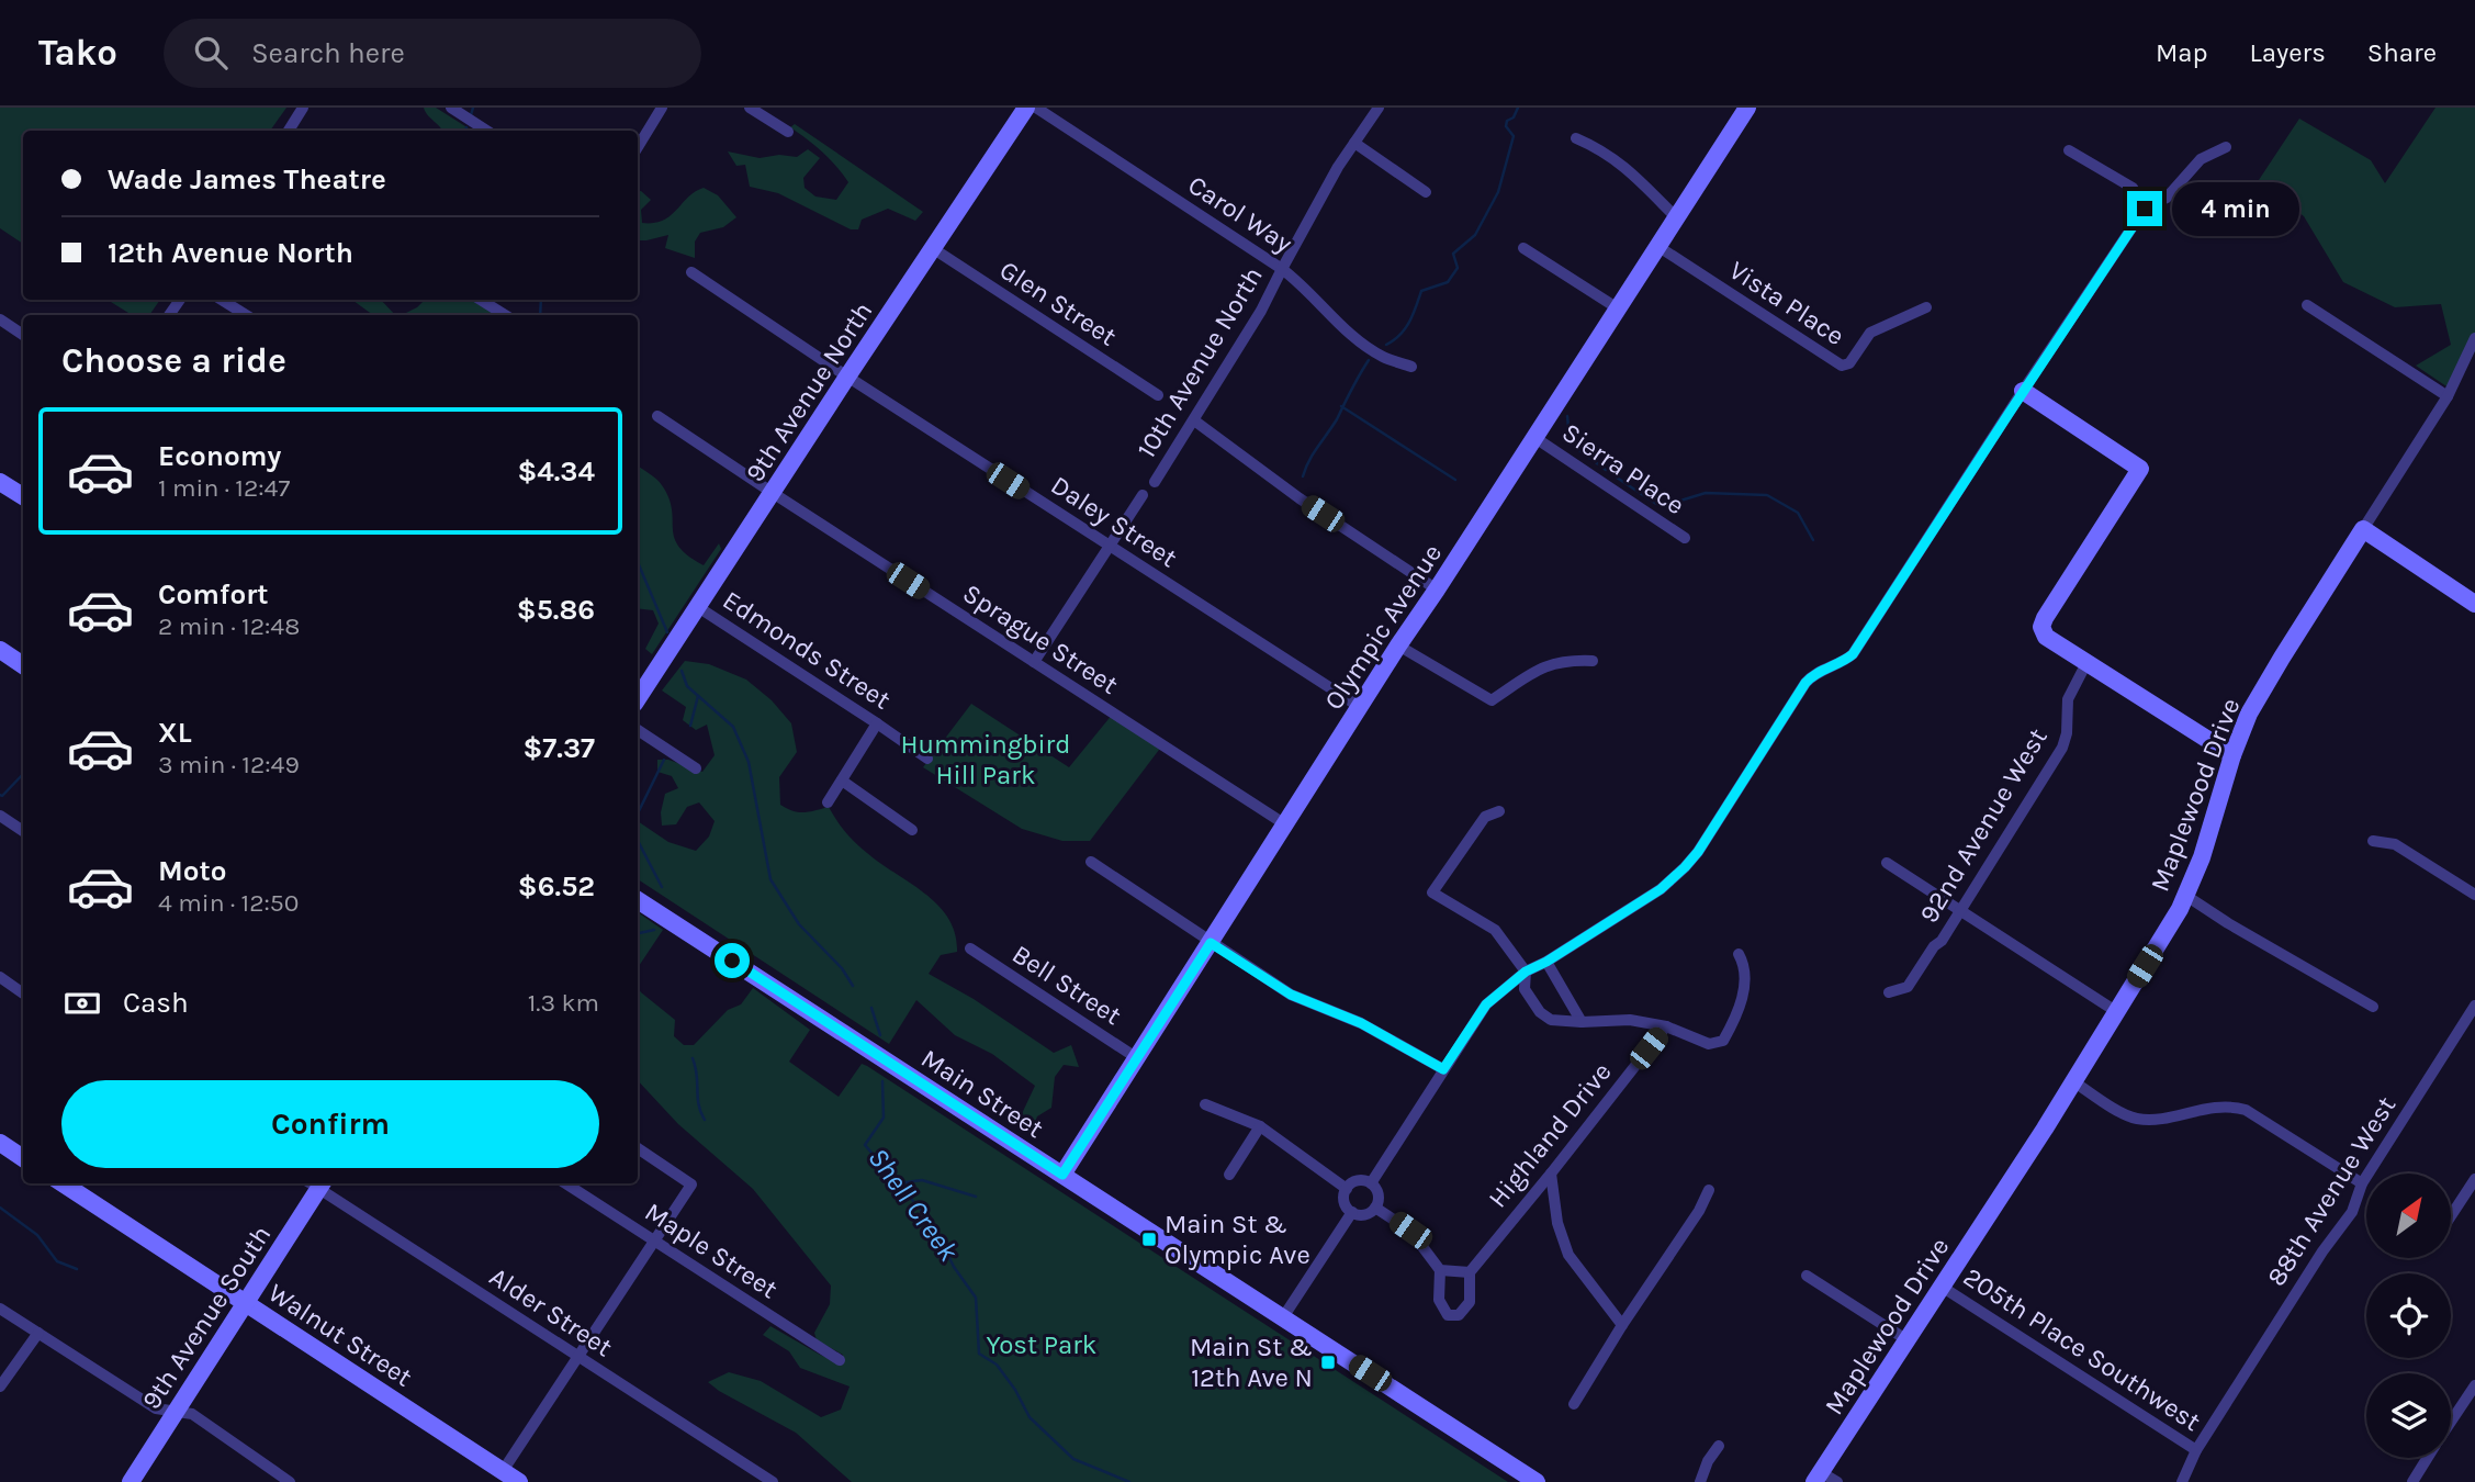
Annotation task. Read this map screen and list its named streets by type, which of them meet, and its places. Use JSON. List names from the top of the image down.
{
  "streets": {
    "street": [
      "Carol Way",
      "Glen Street",
      "Vista Place",
      "10th Avenue North",
      "9th Avenue North",
      "Sierra Place",
      "Daley Street",
      "Olympic Avenue",
      "Sprague Street",
      "Edmonds Street",
      "Maplewood Drive",
      "92nd Avenue West",
      "Bell Street",
      "Main Street",
      "Highland Drive",
      "88th Avenue West",
      "Maple Street",
      "Alder Street",
      "9th Avenue South",
      "Walnut Street",
      "205th Place Southwest"
    ]
  },
  "crossings": [
    ["Carol Way", "10th Avenue North"],
    ["Glen Street", "9th Avenue North"],
    ["Vista Place", "Olympic Avenue"],
    ["10th Avenue North", "Daley Street"],
    ["10th Avenue North", "Sprague Street"],
    ["9th Avenue North", "Daley Street"],
    ["9th Avenue North", "Sprague Street"],
    ["9th Avenue North", "Edmonds Street"],
    ["Sierra Place", "Olympic Avenue"],
    ["Daley Street", "Olympic Avenue"],
    ["Olympic Avenue", "Sprague Street"],
    ["Olympic Avenue", "Bell Street"],
    ["Olympic Avenue", "Main Street"],
    ["Maplewood Drive", "205th Place Southwest"],
    ["88th Avenue West", "205th Place Southwest"],
    ["9th Avenue South", "Walnut Street"]
  ],
  "water": ["Shell Creek"],
  "parks": ["Hummingbird Hill Park", "Yost Park"],
  "places": {
    "transit": ["Main St & Olympic Ave", "Main St & 12th Ave N"]
  },
  "north": "top right",
  "page": {
    "header": "Tako",
    "search": "Search here",
    "nav": ["Map", "Layers", "Share"],
    "banner": ["Wade James Theatre", "12th Avenue North"],
    "bubble": "4 min",
    "heading": "Choose a ride",
    "list": [
      {
        "name": "Economy",
        "note": "1 min · 12:47",
        "value": "$4.34"
      },
      {
        "name": "Comfort",
        "note": "2 min · 12:48",
        "value": "$5.86"
      },
      {
        "name": "XL",
        "note": "3 min · 12:49",
        "value": "$7.37"
      },
      {
        "name": "Moto",
        "note": "4 min · 12:50",
        "value": "$6.52"
      }
    ],
    "pay": ["Cash", "1.3 km"],
    "buttons": "Confirm"
  }
}
